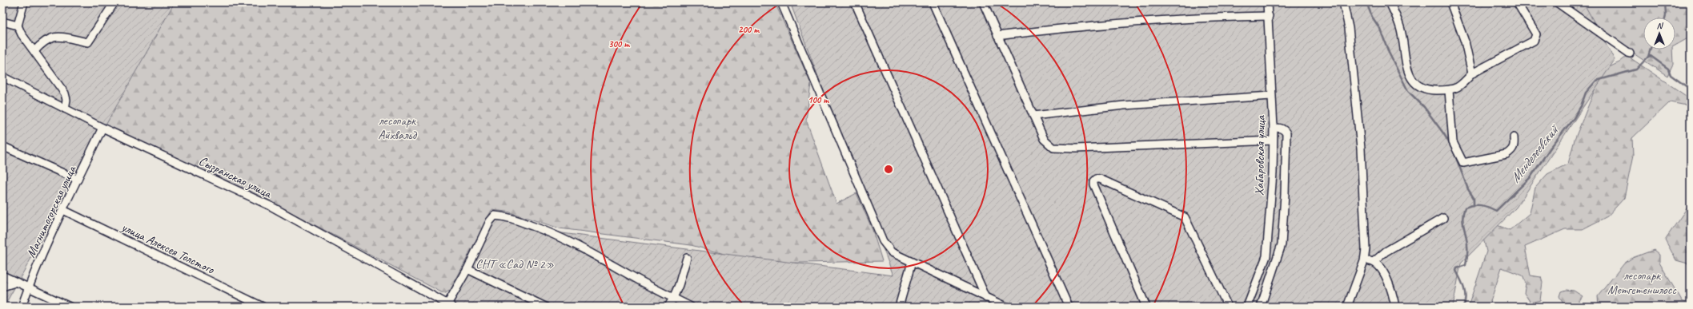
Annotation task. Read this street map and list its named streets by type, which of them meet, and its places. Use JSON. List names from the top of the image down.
{
  "streets": {
    "street": [
      "Хабаровская улица",
      "Сызранская улица",
      "Магнитогорская улица",
      "улица Алексея Толстого"
    ]
  },
  "crossings": [
    ["Сызранская улица", "Магнитогорская улица"],
    ["Магнитогорская улица", "улица Алексея Толстого"]
  ],
  "water": ["Менделеевский"],
  "parks": ["лесопарк Айхвальд", "СНТ «Сад № 2»", "лесопарк Метгетеншлосс"],
  "north": "top",
  "rings": ["200 m", "300 m", "100 m"]
}
